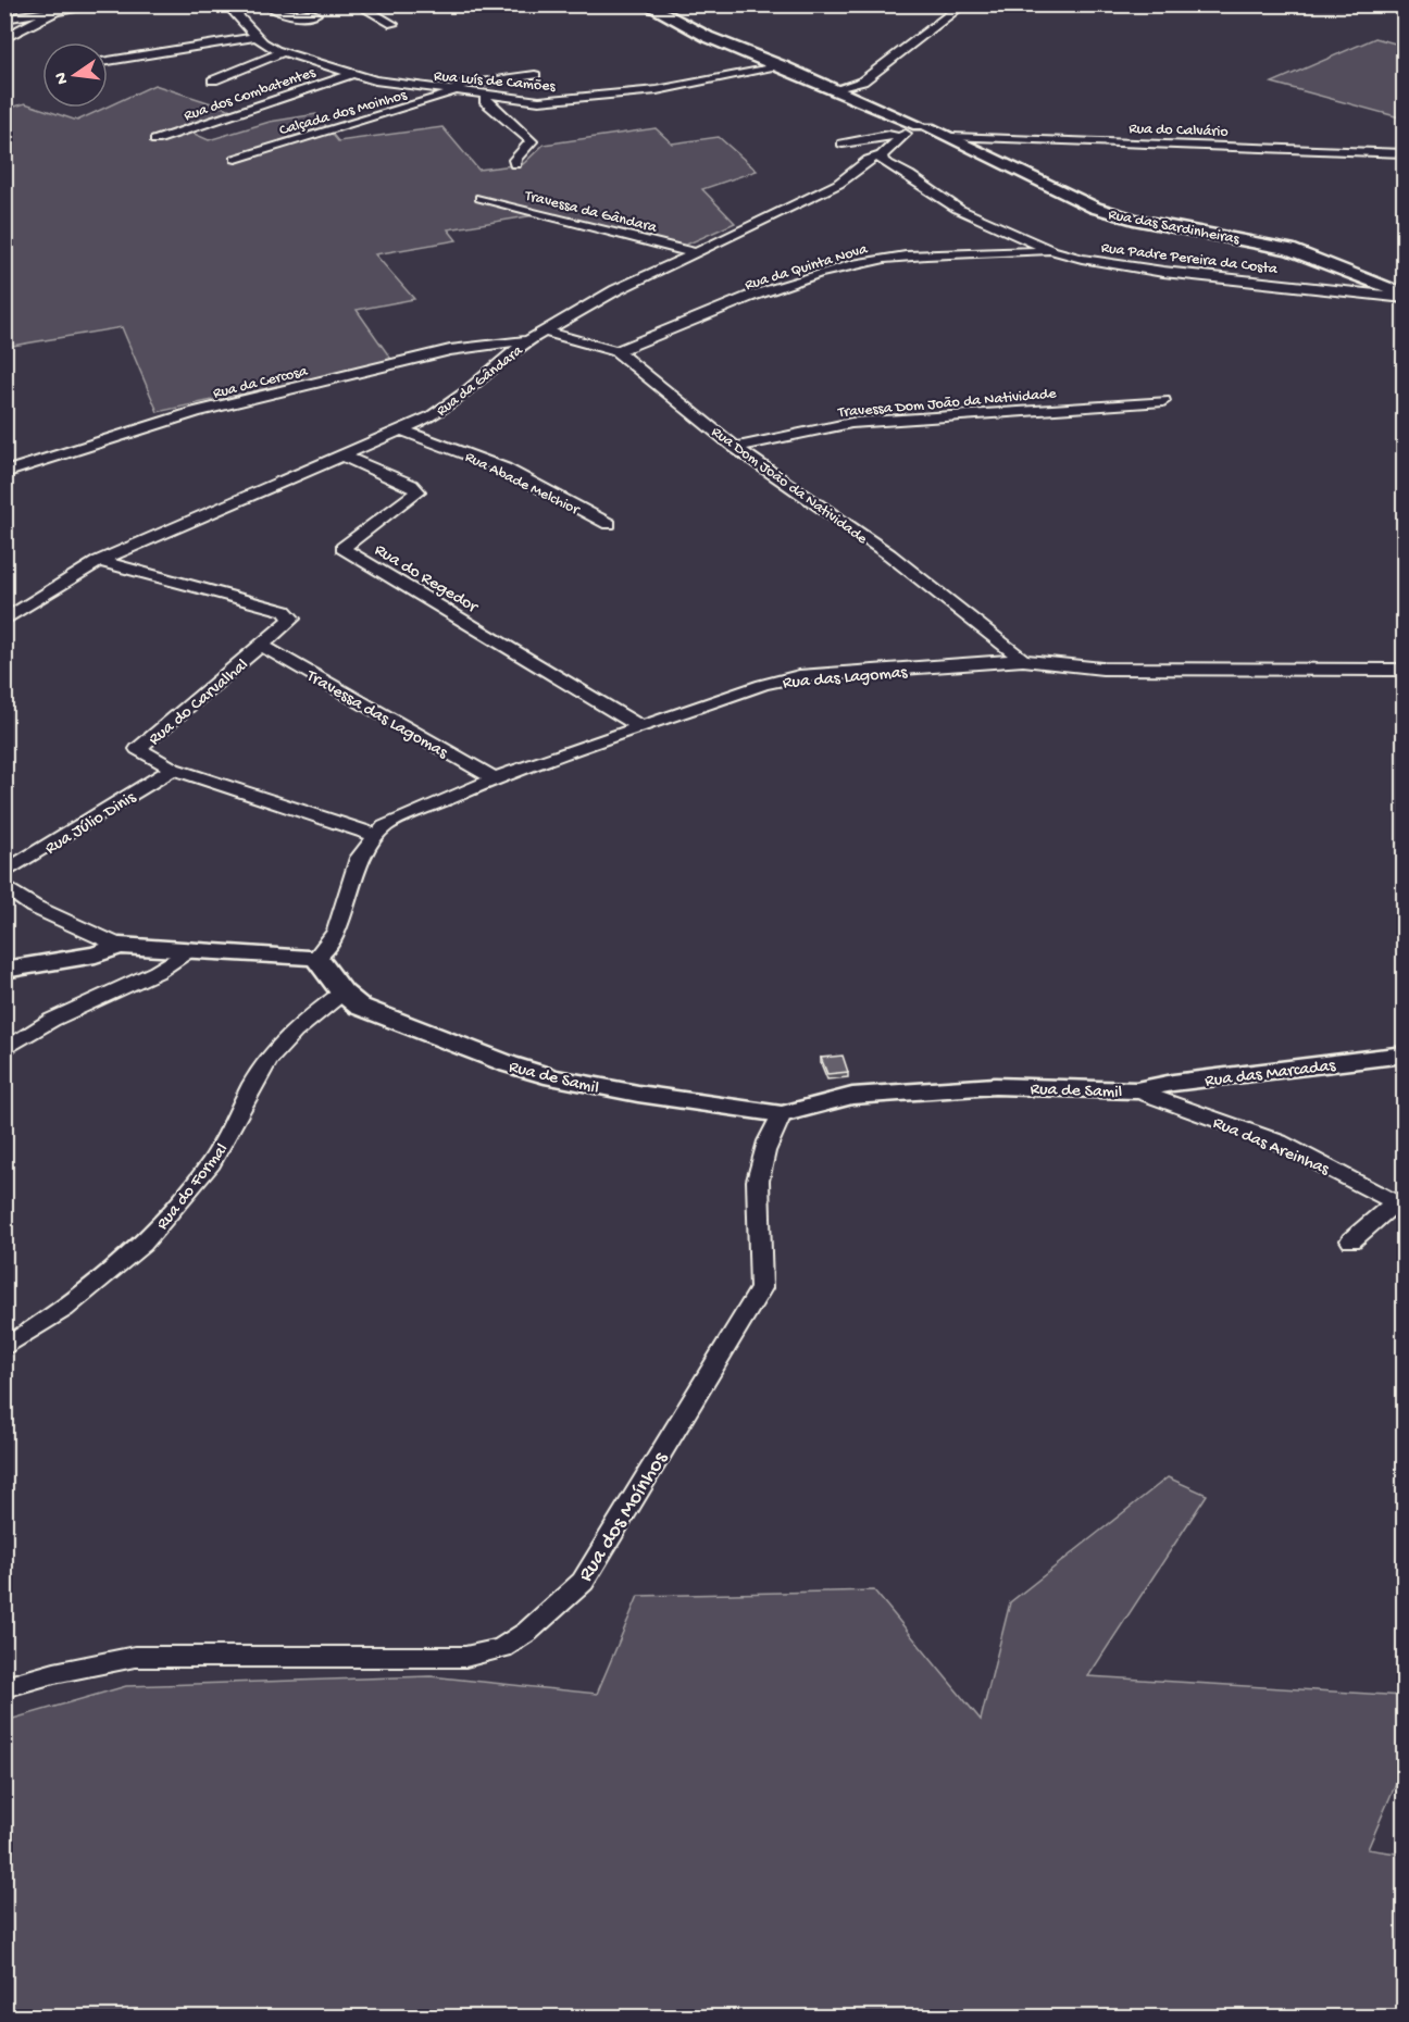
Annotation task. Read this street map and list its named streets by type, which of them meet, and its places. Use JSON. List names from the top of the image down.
{
  "streets": {
    "street": [
      "Rua Luís de Camões",
      "Rua dos Combatentes",
      "Calçada dos Moinhos",
      "Rua do Calvário",
      "Travessa da Gândara",
      "Rua das Sardinheiras",
      "Rua Padre Pereira da Costa",
      "Rua da Quinta Nova",
      "Rua da Gândara",
      "Rua da Cercosa",
      "Travessa Dom João da Natividade",
      "Rua Abade Melchior",
      "Rua Dom João da Natividade",
      "Rua do Regedor",
      "Rua das Lagomas",
      "Rua do Carvalhal",
      "Travessa das Lagomas",
      "Rua Júlio Dinis",
      "Rua das Marcadas",
      "Rua de Samil",
      "Rua das Areinhas",
      "Rua do Formal",
      "Rua dos Moínhos"
    ]
  },
  "crossings": [
    ["Rua Luís de Camões", "Rua dos Combatentes"],
    ["Rua Luís de Camões", "Calçada dos Moinhos"],
    ["Rua do Calvário", "Rua das Sardinheiras"],
    ["Travessa da Gândara", "Rua da Gândara"],
    ["Rua das Sardinheiras", "Rua Padre Pereira da Costa"],
    ["Rua Padre Pereira da Costa", "Rua da Quinta Nova"],
    ["Rua Padre Pereira da Costa", "Rua da Gândara"],
    ["Rua da Quinta Nova", "Rua Dom João da Natividade"],
    ["Rua da Gândara", "Rua da Cercosa"],
    ["Rua da Gândara", "Rua Abade Melchior"],
    ["Rua da Gândara", "Rua Dom João da Natividade"],
    ["Rua da Gândara", "Rua do Regedor"],
    ["Rua da Gândara", "Rua do Carvalhal"],
    ["Travessa Dom João da Natividade", "Rua Dom João da Natividade"],
    ["Rua Dom João da Natividade", "Rua das Lagomas"],
    ["Rua do Regedor", "Rua das Lagomas"],
    ["Rua das Lagomas", "Rua do Carvalhal"],
    ["Rua das Lagomas", "Travessa das Lagomas"],
    ["Rua das Lagomas", "Rua de Samil"],
    ["Rua do Carvalhal", "Travessa das Lagomas"],
    ["Rua do Carvalhal", "Rua Júlio Dinis"],
    ["Rua das Marcadas", "Rua de Samil"],
    ["Rua das Marcadas", "Rua das Areinhas"],
    ["Rua de Samil", "Rua das Areinhas"],
    ["Rua de Samil", "Rua do Formal"],
    ["Rua de Samil", "Rua dos Moínhos"]
  ],
  "north": "left"
}
